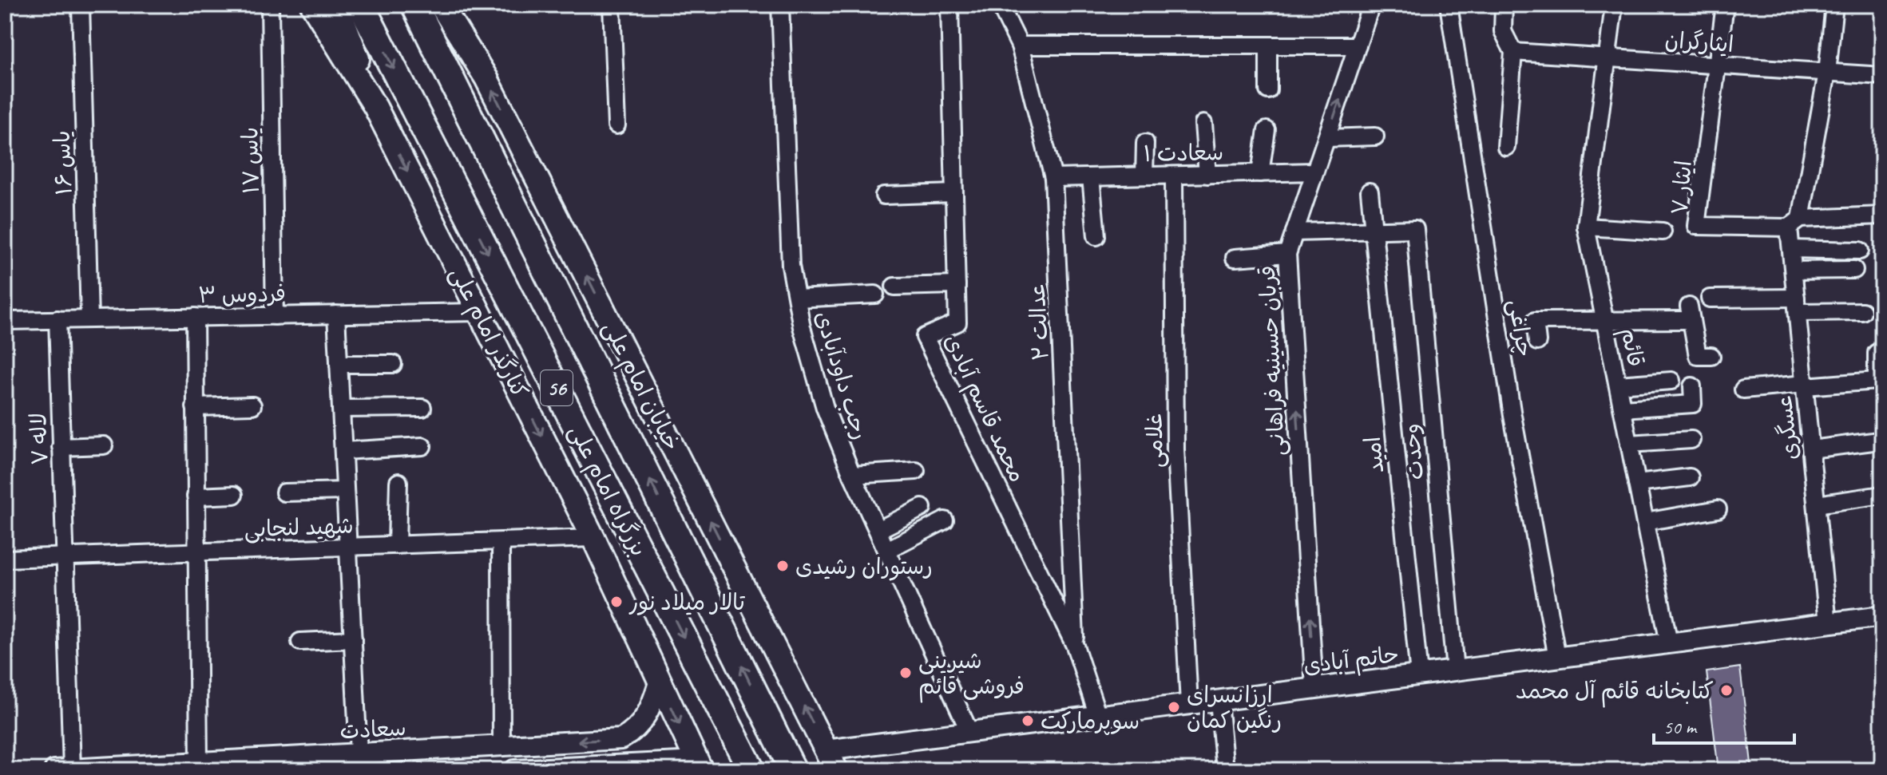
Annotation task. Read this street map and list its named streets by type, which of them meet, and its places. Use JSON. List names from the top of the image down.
{
  "streets": {
    "highway": ["56", "بزرگراه امام علی"],
    "main road": ["کنارگذر امام علی", "خیابان امام علی"],
    "street": [
      "ایثارگران",
      "سعادت ۱",
      "یاس ۱۷",
      "یاس ۱۶",
      "ایثار ۷",
      "فردوس ۳",
      "عدالت ۲",
      "چراغی",
      "قائم",
      "قربان حسینیه فراهانی",
      "رجب داودآبادی",
      "محمد قاسم آبادی",
      "عسگری",
      "لاله ۷",
      "غلامی",
      "وحدت",
      "امید",
      "شهید لنجابی",
      "حاتم آبادی",
      "سعادت"
    ]
  },
  "crossings": [
    ["ایثارگران", "ایثار ۷"],
    ["ایثارگران", "قائم"],
    ["ایثارگران", "عسگری"],
    ["سعادت ۱", "عدالت ۲"],
    ["سعادت ۱", "قربان حسینیه فراهانی"],
    ["سعادت ۱", "غلامی"],
    ["یاس ۱۷", "فردوس ۳"],
    ["یاس ۱۶", "فردوس ۳"],
    ["ایثار ۷", "عسگری"],
    ["فردوس ۳", "کنارگذر امام علی"],
    ["فردوس ۳", "لاله ۷"],
    ["عدالت ۲", "محمد قاسم آبادی"],
    ["چراغی", "حاتم آبادی"],
    ["کنارگذر امام علی", "شهید لنجابی"],
    ["قائم", "حاتم آبادی"],
    ["قربان حسینیه فراهانی", "حاتم آبادی"],
    ["رجب داودآبادی", "حاتم آبادی"],
    ["خیابان امام علی", "حاتم آبادی"],
    ["محمد قاسم آبادی", "حاتم آبادی"],
    ["عسگری", "حاتم آبادی"],
    ["لاله ۷", "شهید لنجابی"],
    ["لاله ۷", "سعادت"],
    ["غلامی", "حاتم آبادی"],
    ["وحدت", "امید"],
    ["وحدت", "حاتم آبادی"],
    ["امید", "حاتم آبادی"]
  ],
  "one_way": ["کنارگذر امام علی", "قربان حسینیه فراهانی", "خیابان امام علی"],
  "places": [
    "رستوران رشیدی",
    "تالار میلاد نور",
    "شیرینی فروشی قائم",
    "کتابخانه قائم آل محمد",
    "ارزانسرای رنگین کمان",
    "سوپرمارکت"
  ],
  "scale_bar": "50 m"
}
